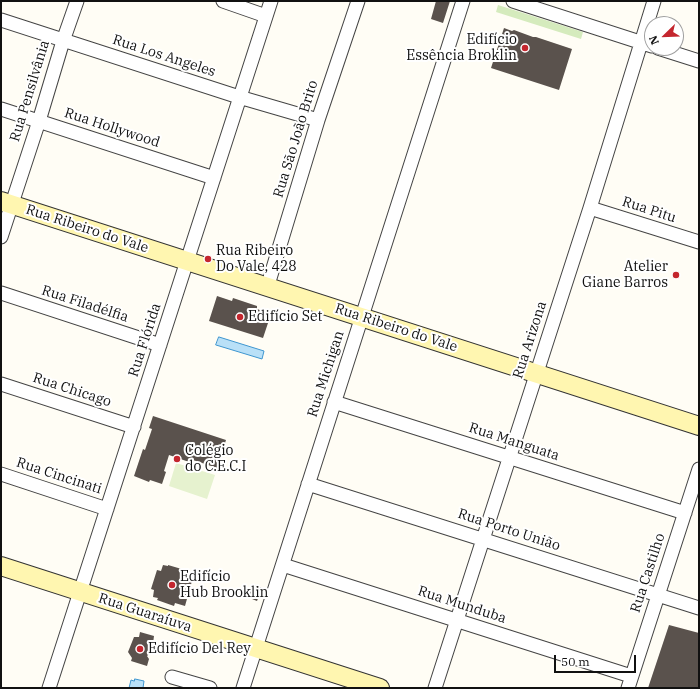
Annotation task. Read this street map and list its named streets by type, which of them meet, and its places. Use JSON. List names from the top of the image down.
{
  "streets": {
    "street": [
      "Rua Los Angeles",
      "Rua Pensilvânia",
      "Rua Hollywood",
      "Rua São João Brito",
      "Rua Pitu",
      "Rua Ribeiro do Vale",
      "Rua Filadélfia",
      "Rua Flórida",
      "Rua Arizona",
      "Rua Michigan",
      "Rua Chicago",
      "Rua Manguata",
      "Rua Cincinati",
      "Rua Porto União",
      "Rua Castilho",
      "Rua Munduba",
      "Rua Guaraíuva"
    ]
  },
  "crossings": [
    ["Rua Los Angeles", "Rua Pensilvânia"],
    ["Rua Los Angeles", "Rua São João Brito"],
    ["Rua Los Angeles", "Rua Flórida"],
    ["Rua Pensilvânia", "Rua Hollywood"],
    ["Rua Pensilvânia", "Rua Ribeiro do Vale"],
    ["Rua Hollywood", "Rua Flórida"],
    ["Rua São João Brito", "Rua Ribeiro do Vale"],
    ["Rua Pitu", "Rua Arizona"],
    ["Rua Ribeiro do Vale", "Rua Flórida"],
    ["Rua Ribeiro do Vale", "Rua Arizona"],
    ["Rua Ribeiro do Vale", "Rua Michigan"],
    ["Rua Filadélfia", "Rua Flórida"],
    ["Rua Flórida", "Rua Chicago"],
    ["Rua Flórida", "Rua Cincinati"],
    ["Rua Flórida", "Rua Guaraíuva"],
    ["Rua Arizona", "Rua Manguata"],
    ["Rua Arizona", "Rua Porto União"],
    ["Rua Arizona", "Rua Munduba"],
    ["Rua Michigan", "Rua Manguata"],
    ["Rua Michigan", "Rua Porto União"],
    ["Rua Michigan", "Rua Munduba"],
    ["Rua Michigan", "Rua Guaraíuva"],
    ["Rua Manguata", "Rua Castilho"],
    ["Rua Porto União", "Rua Castilho"],
    ["Rua Castilho", "Rua Munduba"]
  ],
  "places": [
    "Edifício Essência Broklin",
    "Rua Ribeiro Do Vale, 428",
    "Atelier Giane Barros",
    "Edifício Set",
    "Colégio do C.E.C.I",
    "Edifício Hub Brooklin",
    "Edifício Del Rey"
  ],
  "scale_bar": "50 m",
  "north": "bottom left"
}
